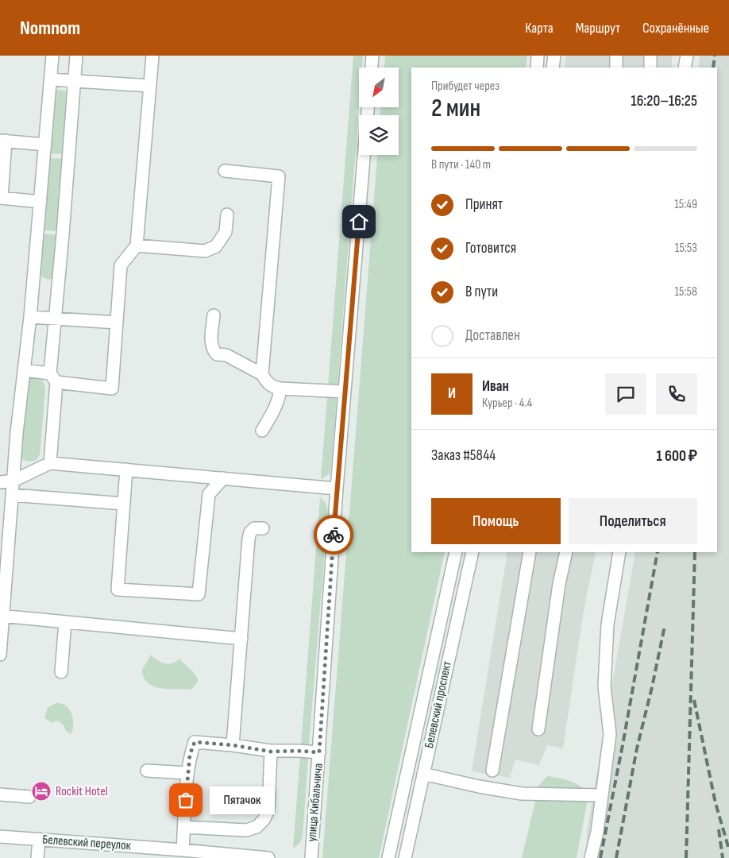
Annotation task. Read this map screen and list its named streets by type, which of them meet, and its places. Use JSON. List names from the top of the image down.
{
  "streets": {
    "street": ["Белевский проспект", "улица Кибальчича", "Белевский переулок"]
  },
  "places": {
    "hotel": ["Rockit Hotel"],
    "other": ["Пятачок"]
  },
  "north": "bottom left",
  "page": {
    "header": "Nomnom",
    "nav": ["Карта", "Маршрут", "Сохранённые"],
    "heading": ["2 мин", "Прибудет через", "16:20–16:25"],
    "panel": [
      "Иван",
      "Курьер · 4.4",
      "Заказ #5844",
      "1 600 ₽"
    ],
    "bar": "В пути · 140 m",
    "list": [
      ["Принят", "15:49"],
      ["Готовится", "15:53"],
      ["В пути", "15:58"],
      "Доставлен"
    ],
    "round": "И",
    "buttons": ["Помощь", "Поделиться"],
    "bubble": "Пятачок"
  }
}
